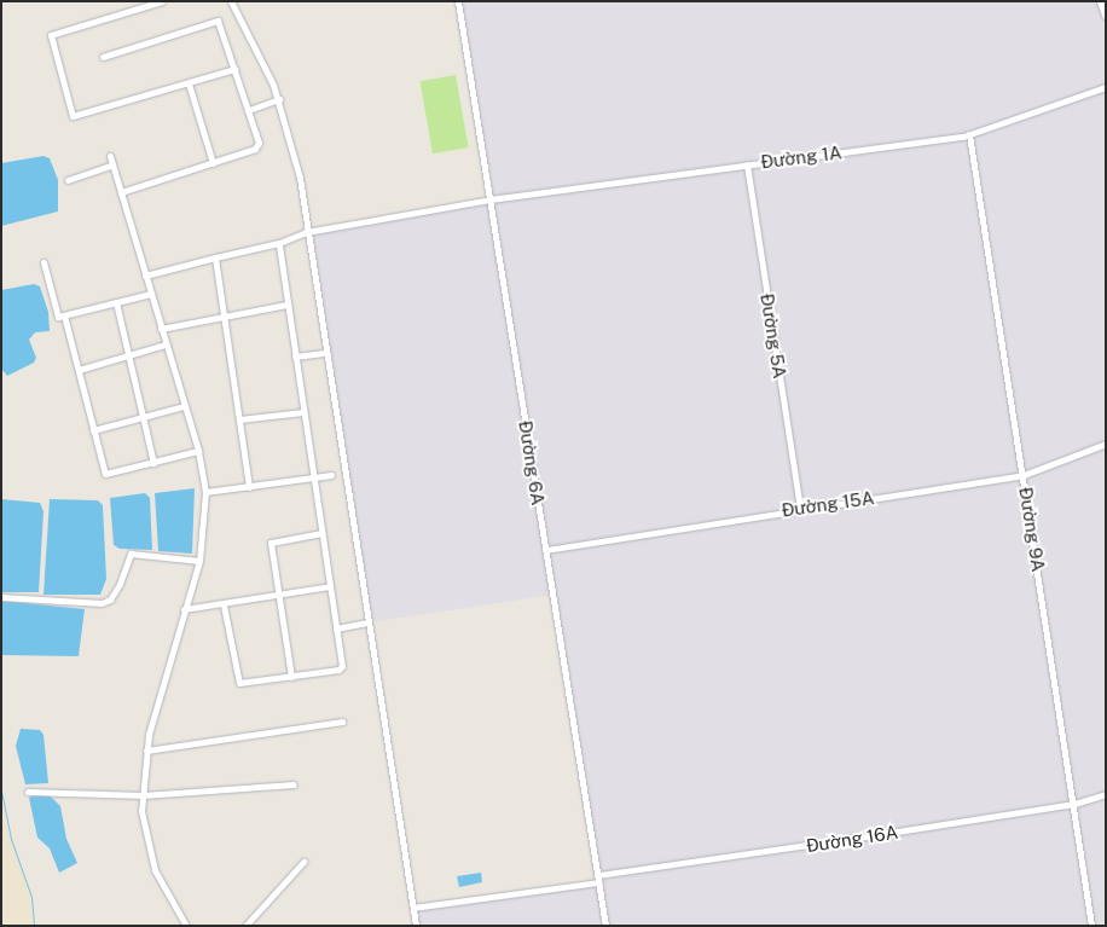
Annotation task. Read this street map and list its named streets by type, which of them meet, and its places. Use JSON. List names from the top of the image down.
{
  "streets": {
    "street": [
      "Đường 1A",
      "Đường 5A",
      "Đường 6A",
      "Đường 15A",
      "Đường 9A",
      "Đường 16A"
    ]
  },
  "crossings": [
    ["Đường 1A", "Đường 5A"],
    ["Đường 1A", "Đường 6A"],
    ["Đường 1A", "Đường 9A"],
    ["Đường 5A", "Đường 15A"],
    ["Đường 6A", "Đường 15A"],
    ["Đường 6A", "Đường 16A"],
    ["Đường 15A", "Đường 9A"],
    ["Đường 9A", "Đường 16A"]
  ]
}
